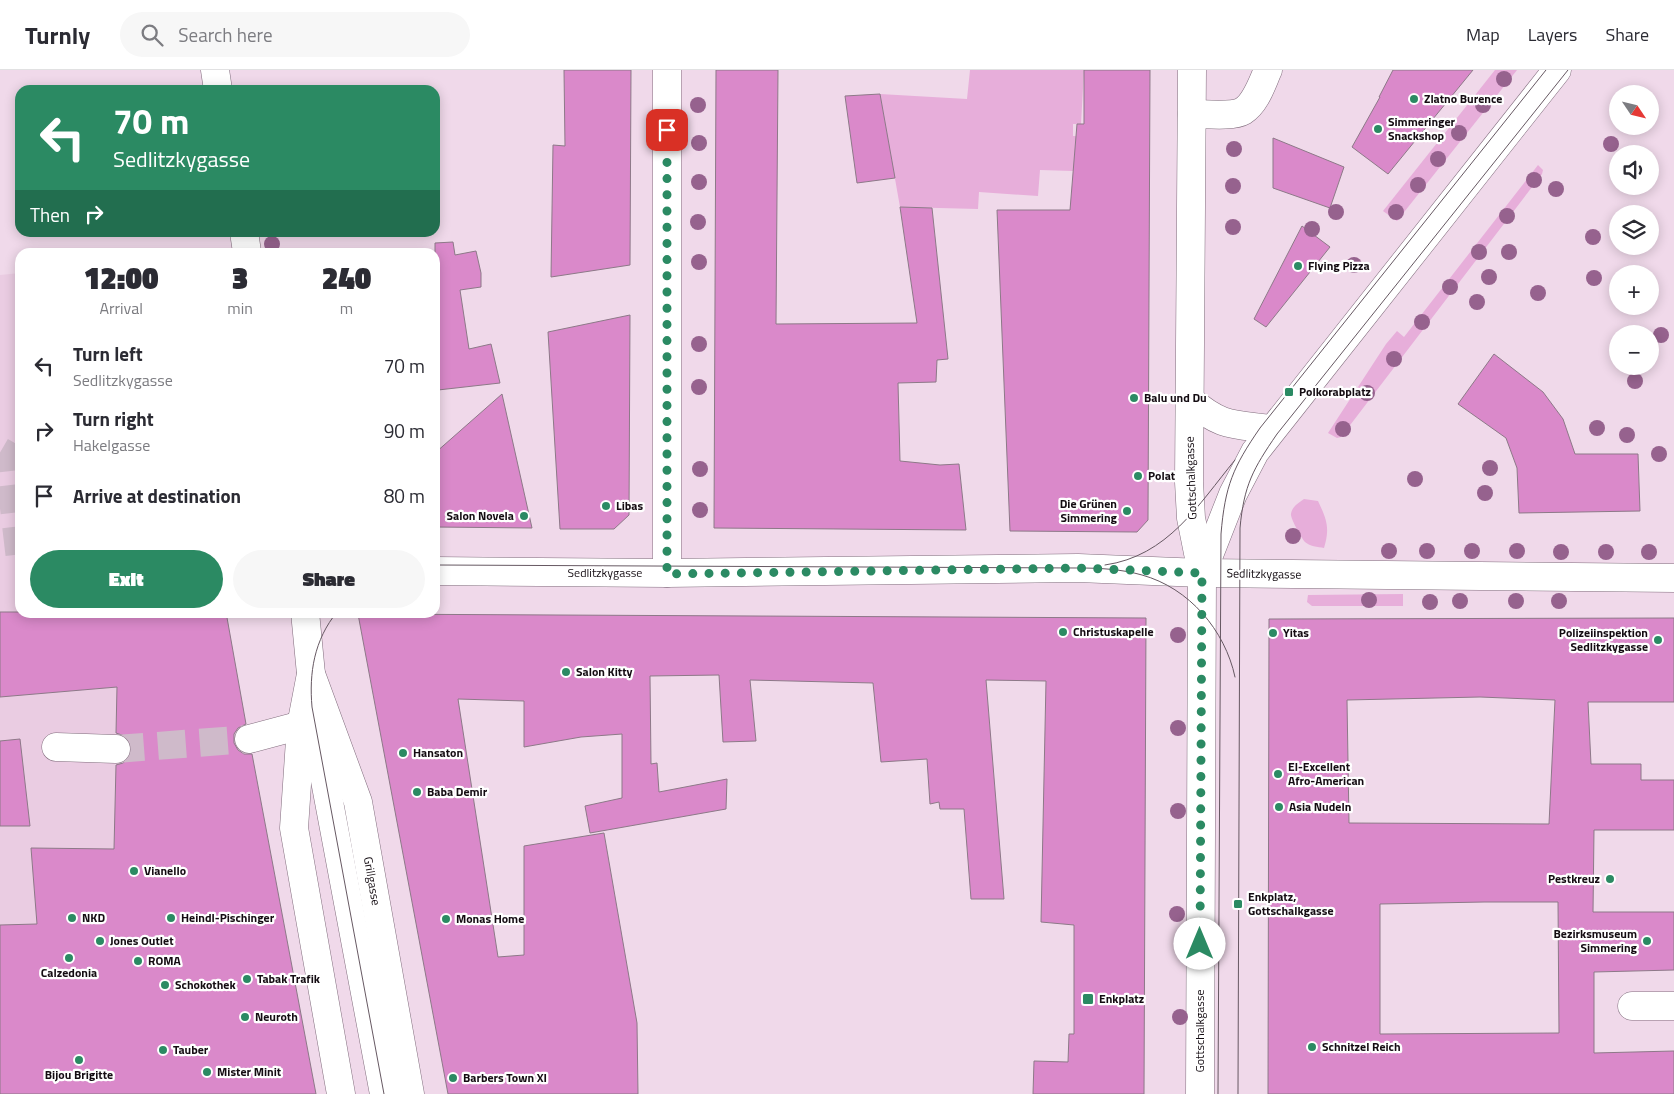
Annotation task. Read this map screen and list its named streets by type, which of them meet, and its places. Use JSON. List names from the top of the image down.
{
  "streets": {
    "main road": ["Gottschalkgasse", "Sedlitzkygasse", "Grillgasse"]
  },
  "crossings": [
    ["Gottschalkgasse", "Sedlitzkygasse"]
  ],
  "places": {
    "other": [
      "Zlatno Burence",
      "Simmeringer Snackshop",
      "Flying Pizza",
      "Balu und Du",
      "Polat",
      "Libas",
      "Die Grünen Simmering",
      "Salon Novela",
      "Christuskapelle",
      "Yitas",
      "Polizeiinspektion Sedlitzkygasse",
      "Salon Kitty",
      "Hansaton",
      "El-Excellent Afro-American",
      "Baba Demir",
      "Asia Nudeln",
      "Vianello",
      "Pestkreuz",
      "NKD",
      "Heindl-Pischinger",
      "Monas Home",
      "Jones Outlet",
      "Bezirksmuseum Simmering",
      "Calzedonia",
      "ROMA",
      "Tabak Trafik",
      "Schokothek",
      "Neuroth",
      "Schnitzel Reich",
      "Tauber",
      "Bijou Brigitte",
      "Mister Minit",
      "Barbers Town XI"
    ],
    "transit": ["Polkorabplatz", "Enkplatz, Gottschalkgasse", "Enkplatz"]
  },
  "north": "bottom right",
  "page": {
    "header": "Turnly",
    "search": "Search here",
    "nav": ["Map", "Layers", "Share"],
    "map_buttons": ["+", "−"],
    "turn": ["70 m", "Sedlitzkygasse"],
    "then": "Then",
    "eta": [
      "12:00",
      "Arrival",
      "3",
      "min",
      "240",
      "m"
    ],
    "list": [
      {
        "name": "Turn left",
        "note": "Sedlitzkygasse",
        "value": "70 m"
      },
      {
        "name": "Turn right",
        "note": "Hakelgasse",
        "value": "90 m"
      },
      {
        "name": "Arrive at destination",
        "value": "80 m"
      }
    ],
    "buttons": ["Exit", "Share"]
  }
}
